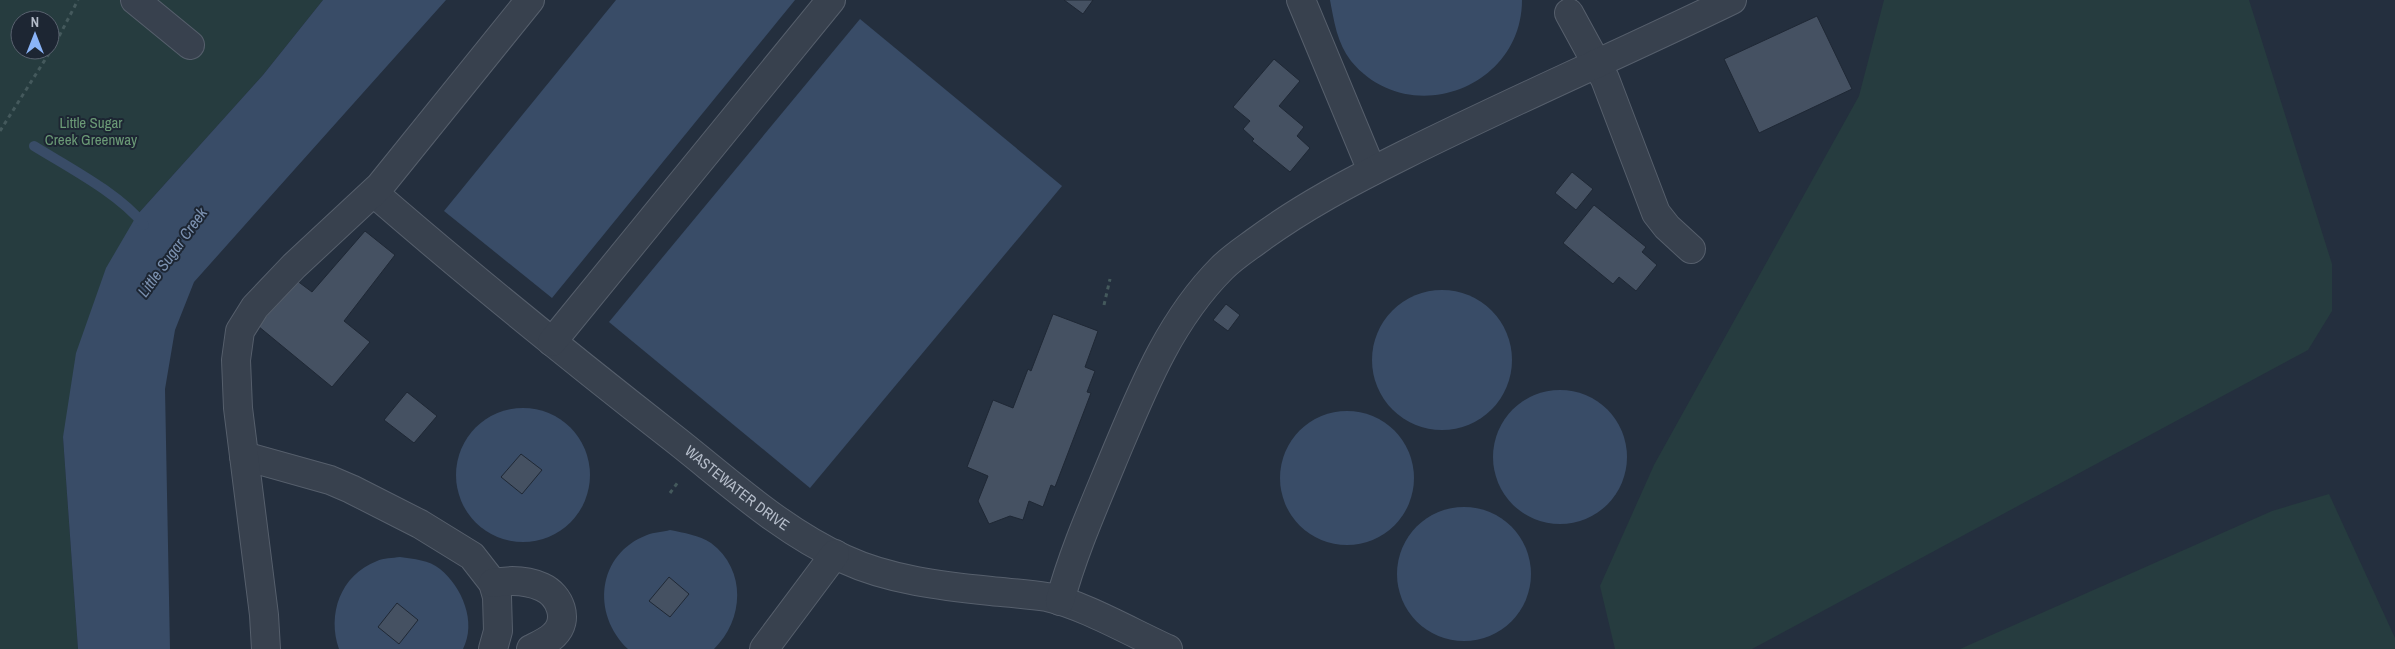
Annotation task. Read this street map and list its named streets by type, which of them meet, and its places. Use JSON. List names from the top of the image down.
{
  "streets": {
    "lane": ["WASTEWATER DRIVE"]
  },
  "water": ["Little Sugar Creek"],
  "parks": ["Little Sugar Creek Greenway"],
  "north": "top"
}
